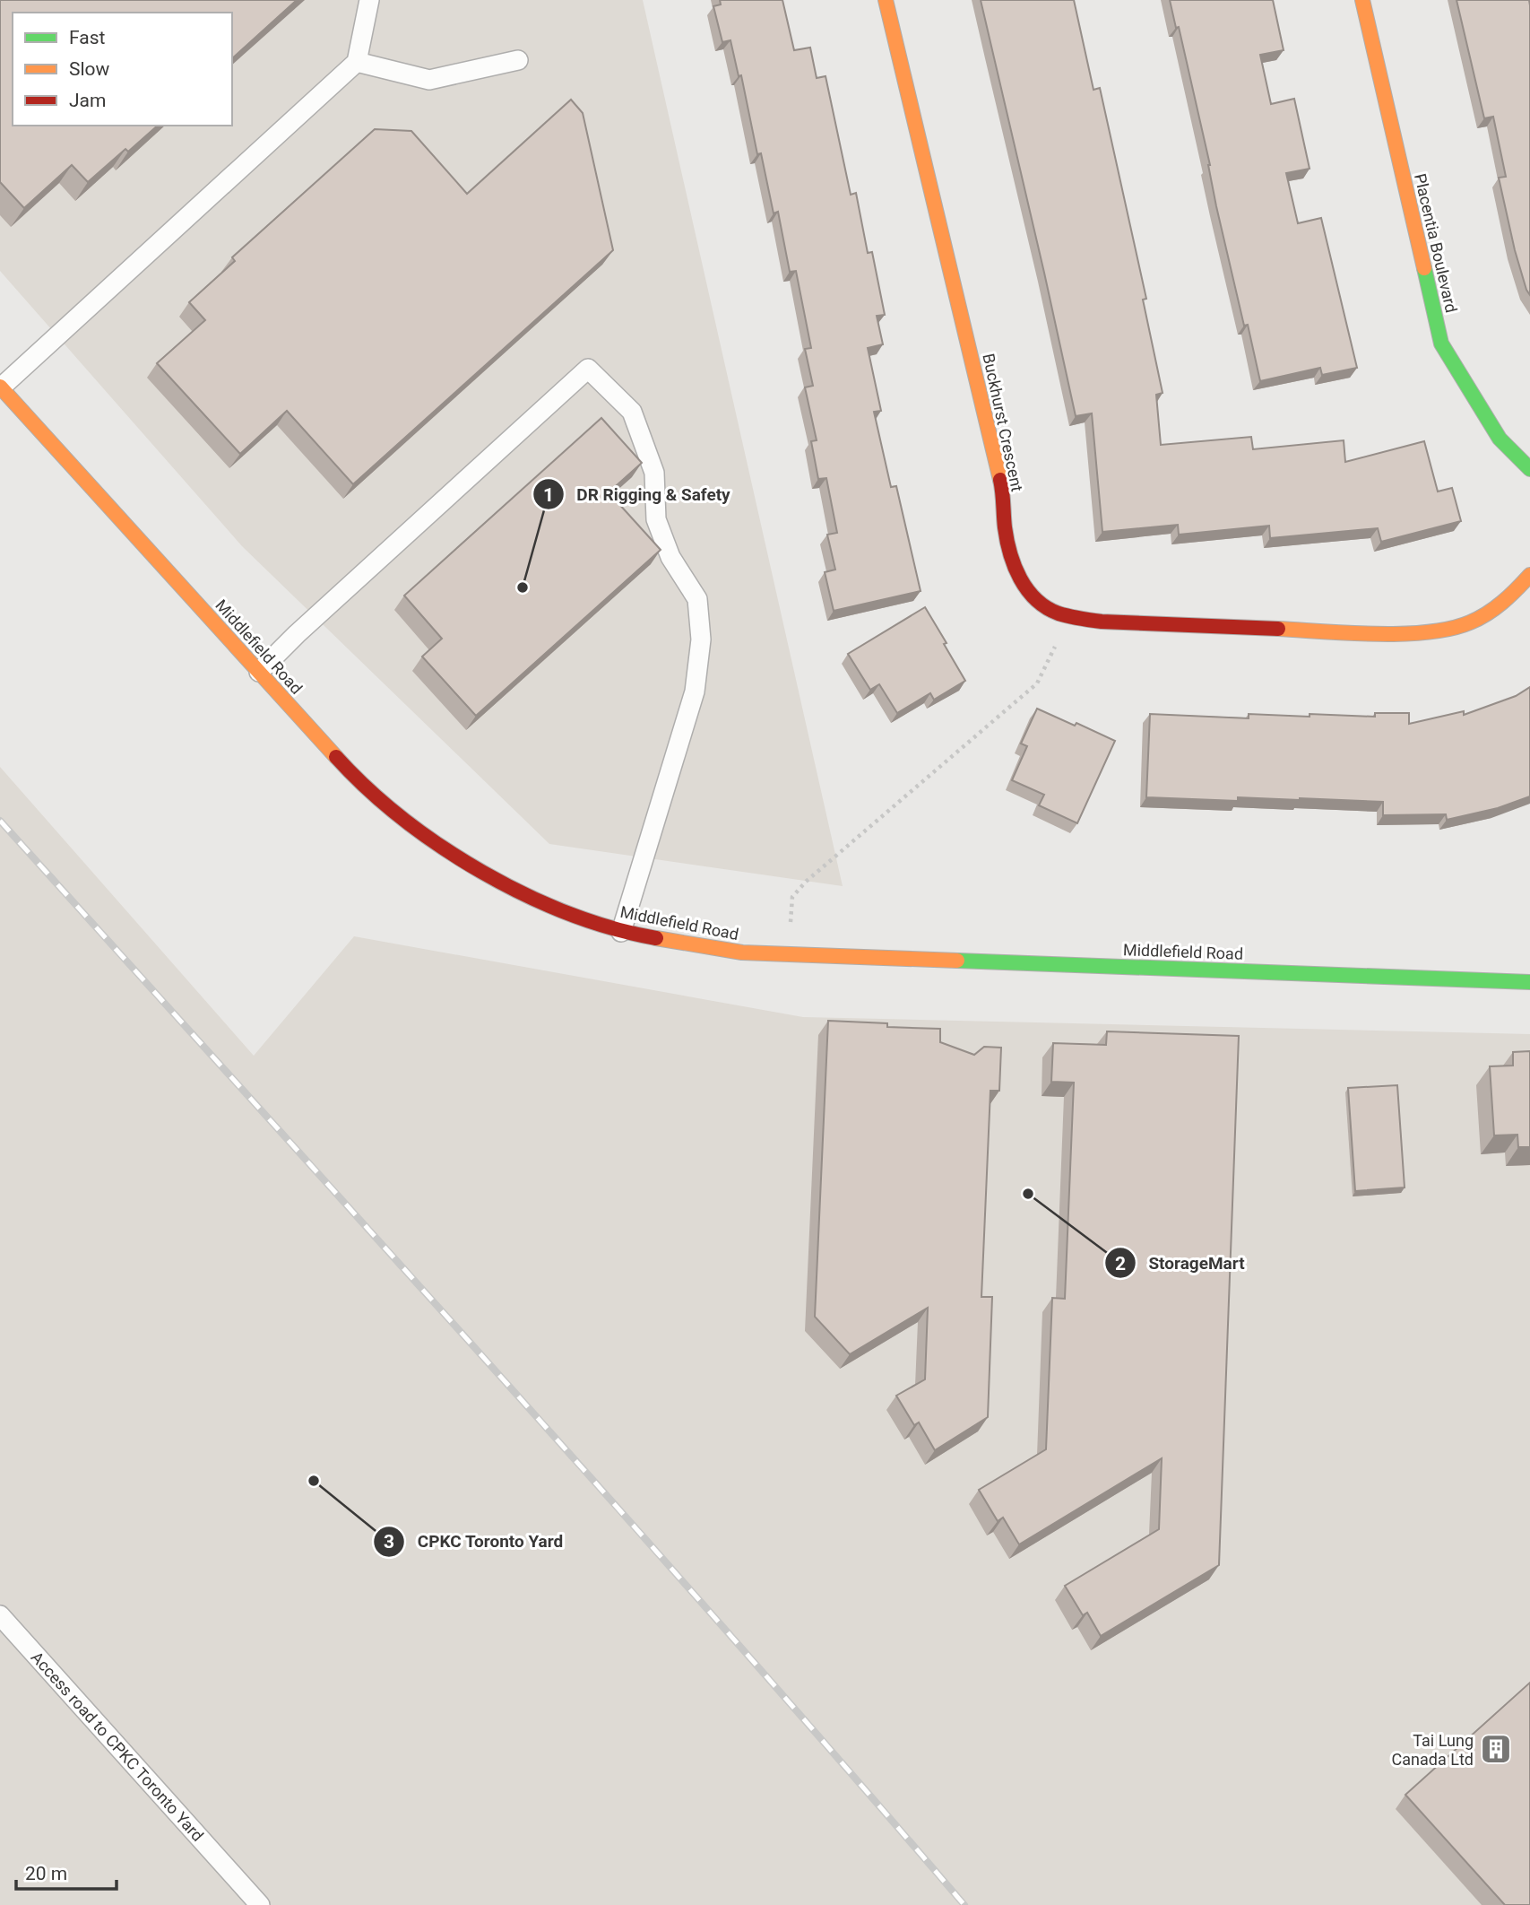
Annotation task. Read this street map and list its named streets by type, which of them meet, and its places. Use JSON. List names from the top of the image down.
{
  "streets": {
    "main road": ["Placentia Boulevard", "Buckhurst Crescent", "Middlefield Road"],
    "lane": ["Access road to CPKC Toronto Yard"]
  },
  "places": {
    "other": ["DR Rigging & Safety", "StorageMart", "CPKC Toronto Yard"],
    "building": ["Tai Lung Canada Ltd"]
  },
  "legend": ["Fast", "Slow", "Jam"],
  "scale_bar": "20 m"
}
